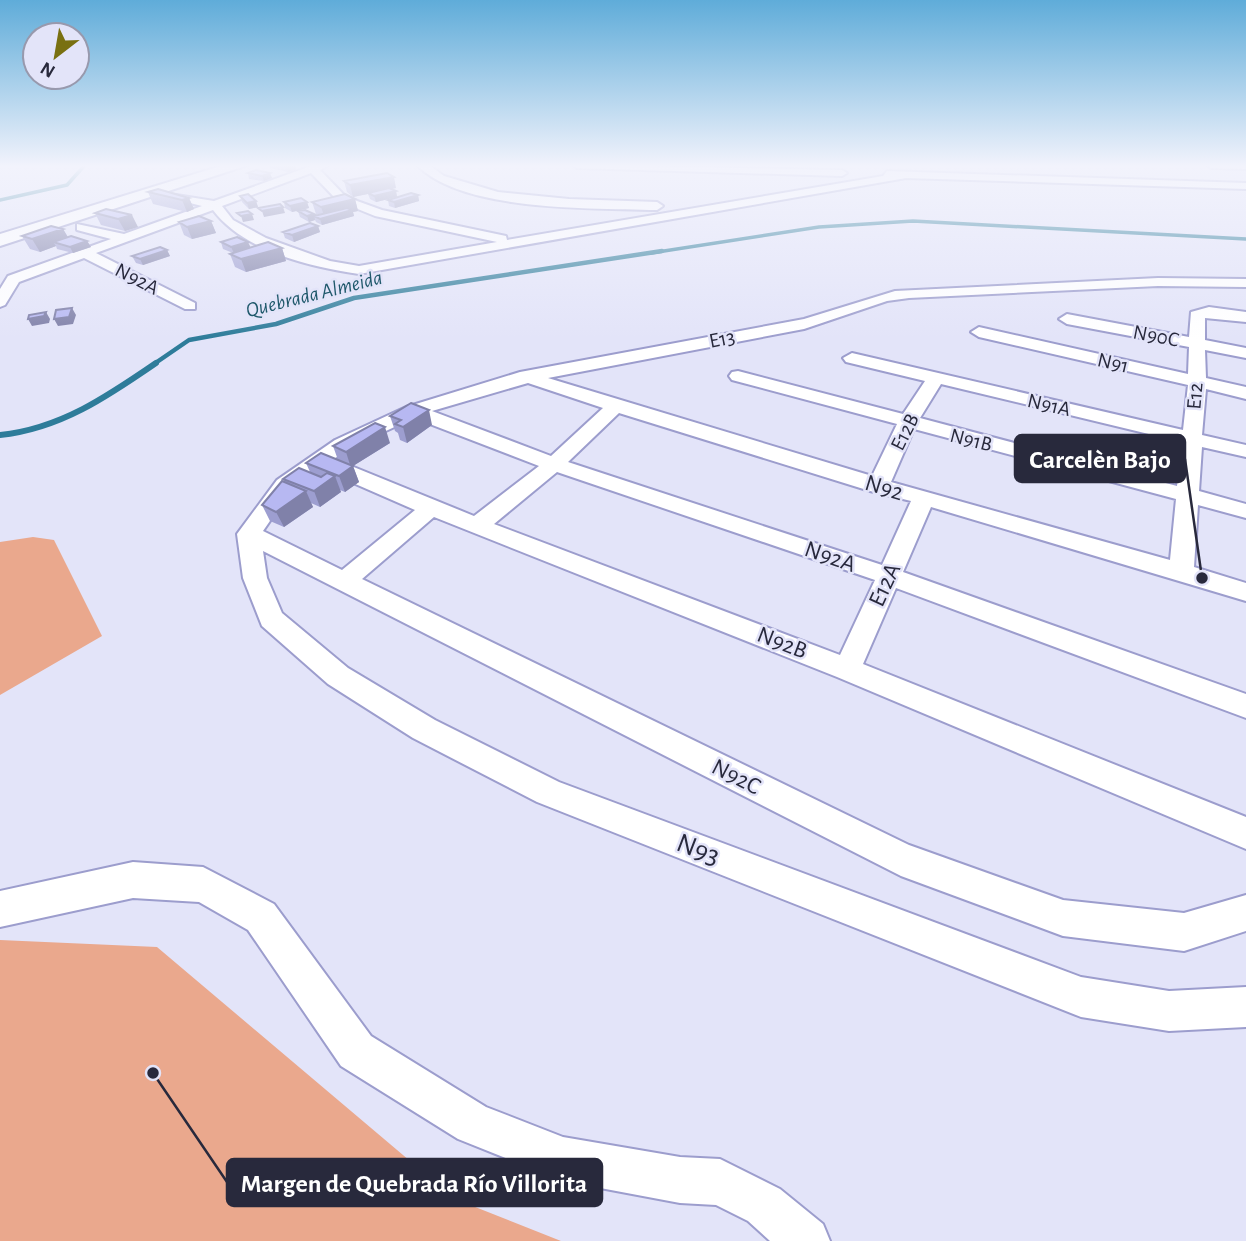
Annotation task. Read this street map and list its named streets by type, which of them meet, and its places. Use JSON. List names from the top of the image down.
{
  "streets": {
    "street": [
      "N92A",
      "N90C",
      "E13",
      "N91",
      "E12",
      "N91A",
      "E12B",
      "N91B",
      "N92",
      "E12A",
      "N92B",
      "N92C",
      "N93"
    ]
  },
  "crossings": [
    ["N92A", "E13"],
    ["N92A", "E12A"],
    ["N90C", "E12"],
    ["E13", "N92"],
    ["E13", "N92B"],
    ["E13", "N92C"],
    ["E13", "N93"],
    ["N91", "E12"],
    ["E12", "N91A"],
    ["E12", "N91B"],
    ["E12", "N92"],
    ["N91A", "E12B"],
    ["E12B", "N91B"],
    ["E12B", "N92"],
    ["N92", "E12A"],
    ["E12A", "N92B"],
    ["N92C", "N93"]
  ],
  "water": ["Quebrada Almeida"],
  "places": ["Carcelèn Bajo", "Margen de Quebrada Río Villorita"],
  "north": "bottom left"
}
